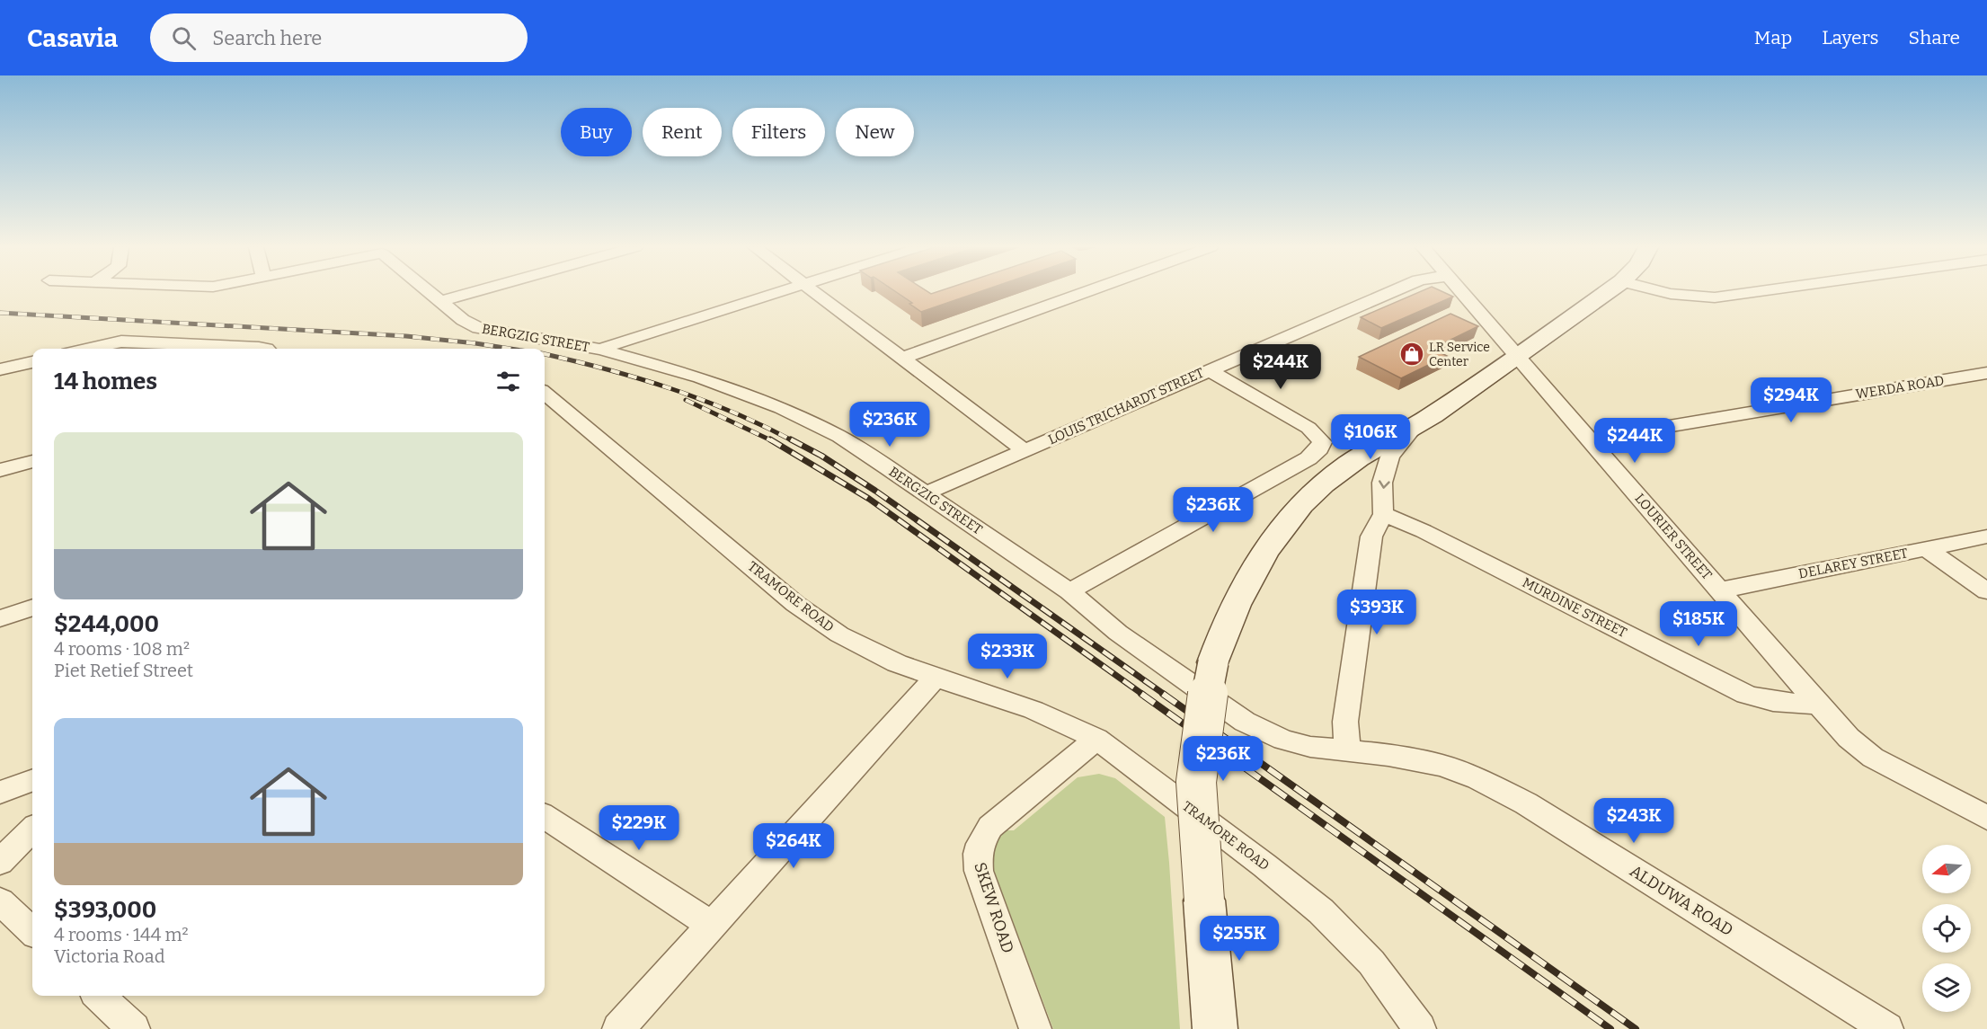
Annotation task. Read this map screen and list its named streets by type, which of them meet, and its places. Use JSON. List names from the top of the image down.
{
  "streets": {
    "street": [
      "BERGZIG STREET",
      "WERDA ROAD",
      "LOUIS TRICHARDT STREET",
      "LOURIER STREET",
      "DELAREY STREET",
      "TRAMORE ROAD",
      "MURDINE STREET",
      "ALDUWA ROAD",
      "SKEW ROAD"
    ]
  },
  "crossings": [
    ["BERGZIG STREET", "LOUIS TRICHARDT STREET"],
    ["BERGZIG STREET", "ALDUWA ROAD"],
    ["WERDA ROAD", "LOURIER STREET"],
    ["LOURIER STREET", "DELAREY STREET"],
    ["LOURIER STREET", "MURDINE STREET"],
    ["TRAMORE ROAD", "SKEW ROAD"]
  ],
  "places": {
    "shop": ["LR Service Center"]
  },
  "north": "left",
  "page": {
    "header": "Casavia",
    "search": "Search here",
    "nav": ["Map", "Layers", "Share"],
    "chip": [
      "Buy",
      "Rent",
      "Filters",
      "New"
    ],
    "price": [
      "$244K",
      "$294K",
      "$236K",
      "$106K",
      "$244K",
      "$236K",
      "$393K",
      "$185K",
      "$233K",
      "$236K",
      "$243K",
      "$229K",
      "$264K",
      "$255K"
    ],
    "heading": "14 homes",
    "list": [
      {
        "name": "$244,000",
        "note": "4 rooms · 108 m² · Piet Retief Street"
      },
      {
        "name": "$393,000",
        "note": "4 rooms · 144 m² · Victoria Road"
      }
    ]
  }
}
